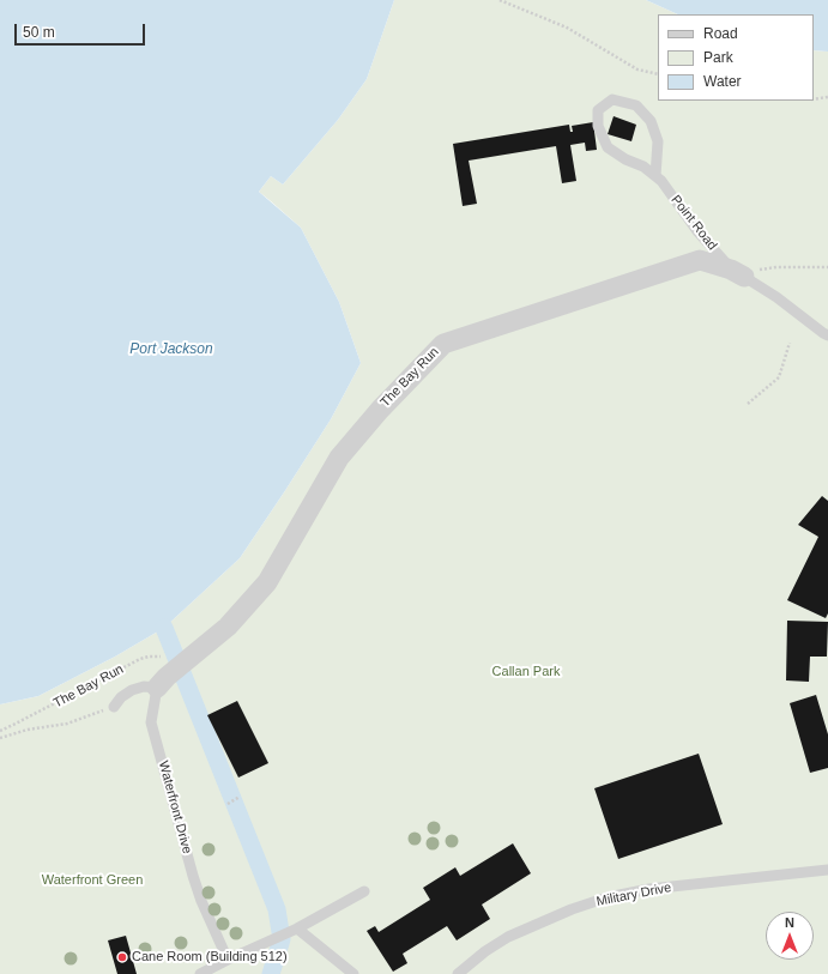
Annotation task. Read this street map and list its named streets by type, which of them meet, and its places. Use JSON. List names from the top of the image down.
{
  "streets": {
    "street": ["The Bay Run"],
    "lane": ["Point Road", "Waterfront Drive", "Military Drive"]
  },
  "crossings": [
    ["Point Road", "The Bay Run"]
  ],
  "water": ["Port Jackson"],
  "parks": ["Callan Park", "Waterfront Green"],
  "places": ["Cane Room (Building 512)"],
  "legend": ["Road", "Park", "Water"],
  "scale_bar": "50 m",
  "north": "top"
}
